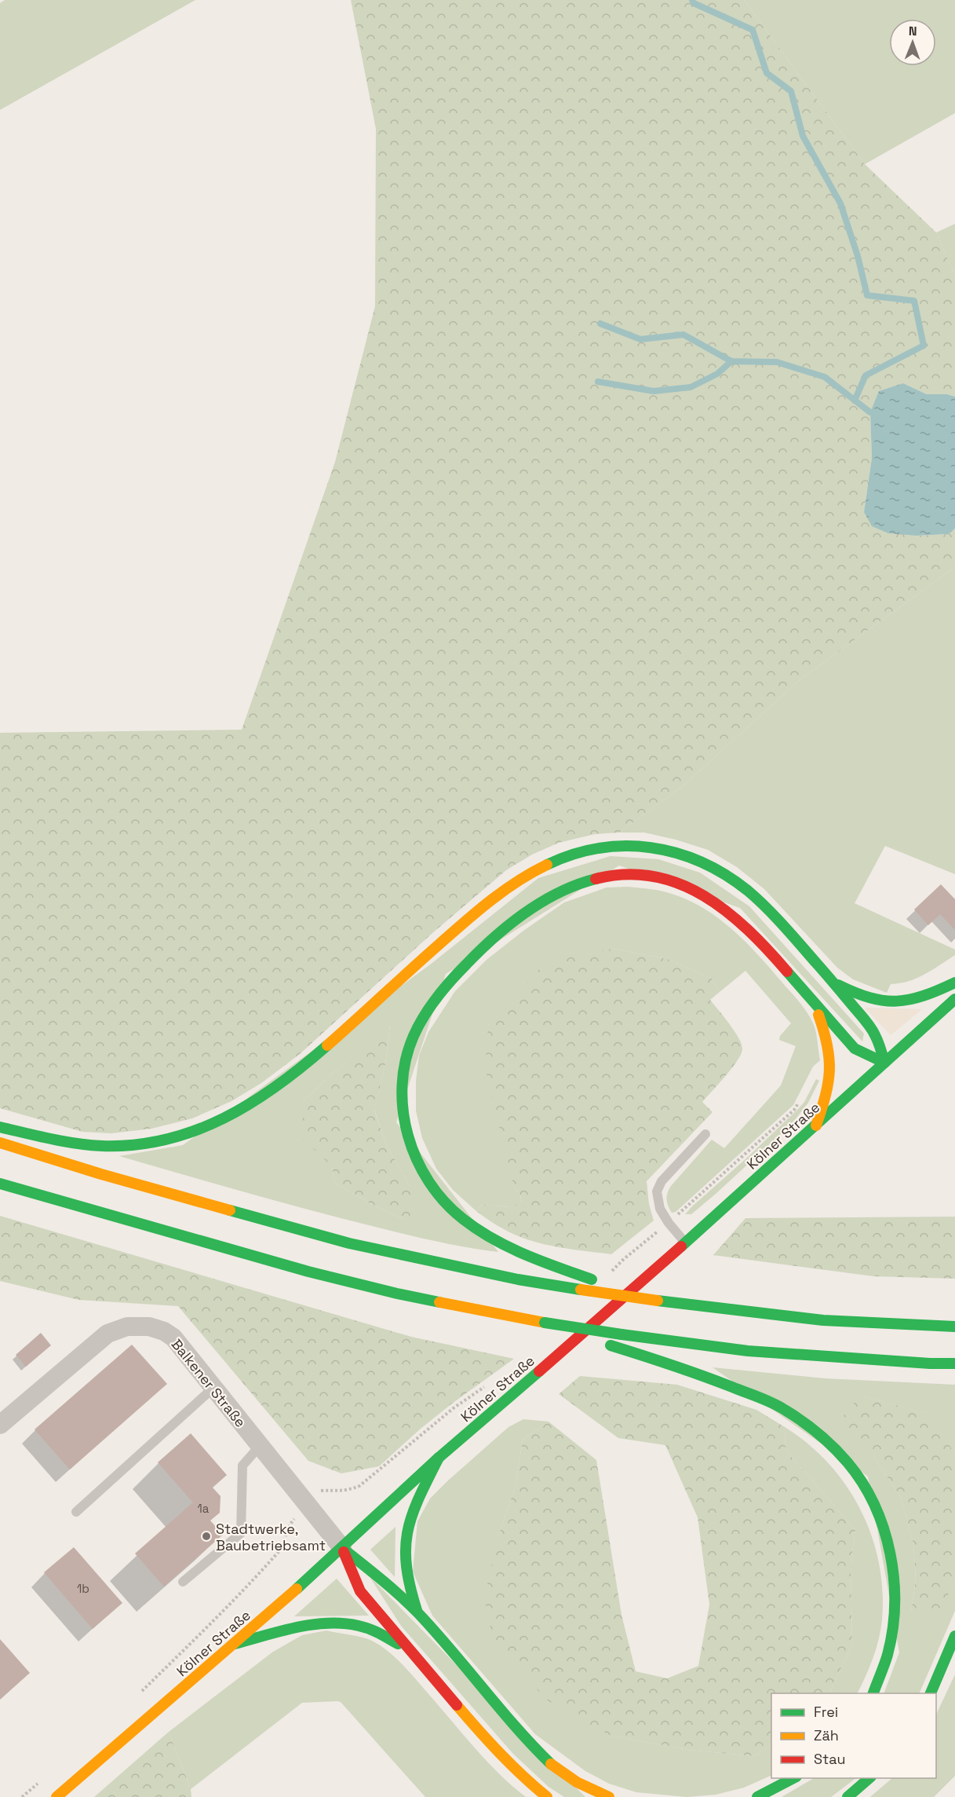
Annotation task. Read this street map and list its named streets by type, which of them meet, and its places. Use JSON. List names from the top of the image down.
{
  "streets": {
    "main road": ["Kölner Straße"],
    "street": ["Balkener Straße"]
  },
  "crossings": [
    ["Kölner Straße", "Balkener Straße"]
  ],
  "places": ["Stadtwerke, Baubetriebsamt"],
  "house_numbers": ["1a", "1b"],
  "legend": ["Frei", "Zäh", "Stau"],
  "north": "top"
}
